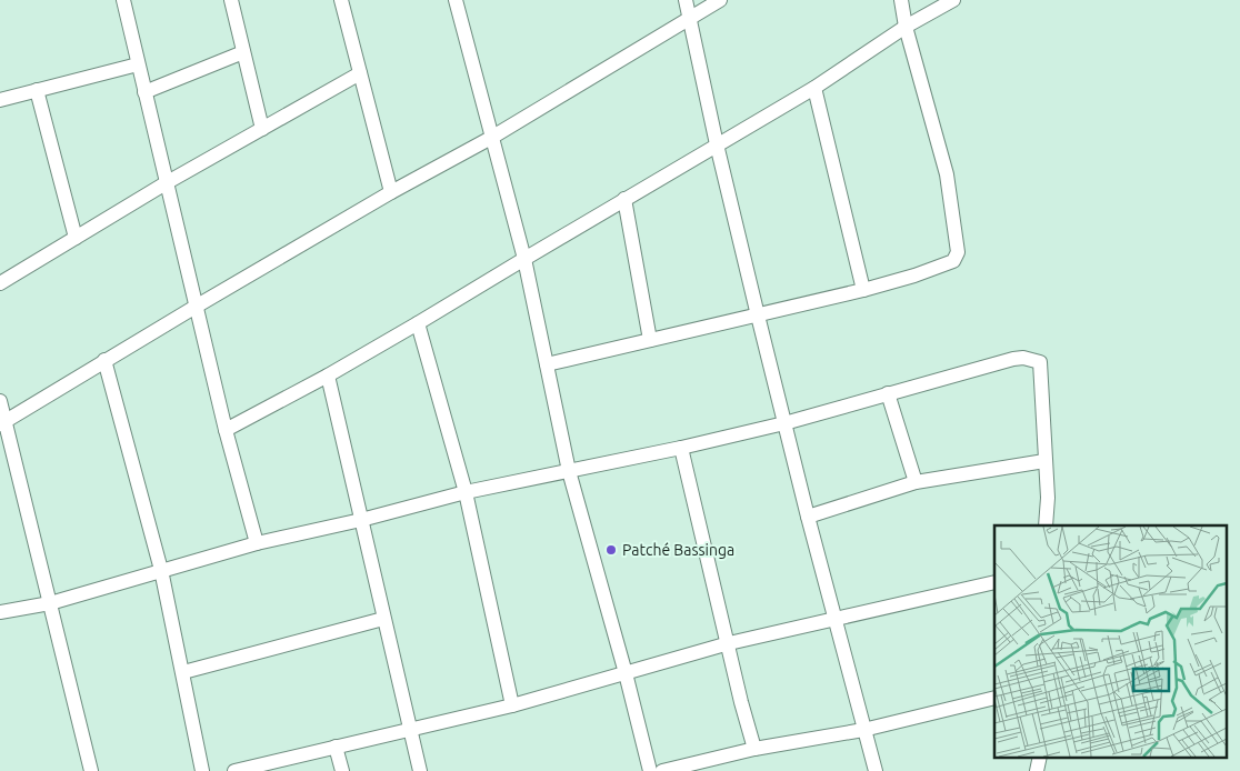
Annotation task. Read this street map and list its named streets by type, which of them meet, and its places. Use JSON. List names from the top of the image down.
{
  "places": ["Patché Bassinga"]
}
